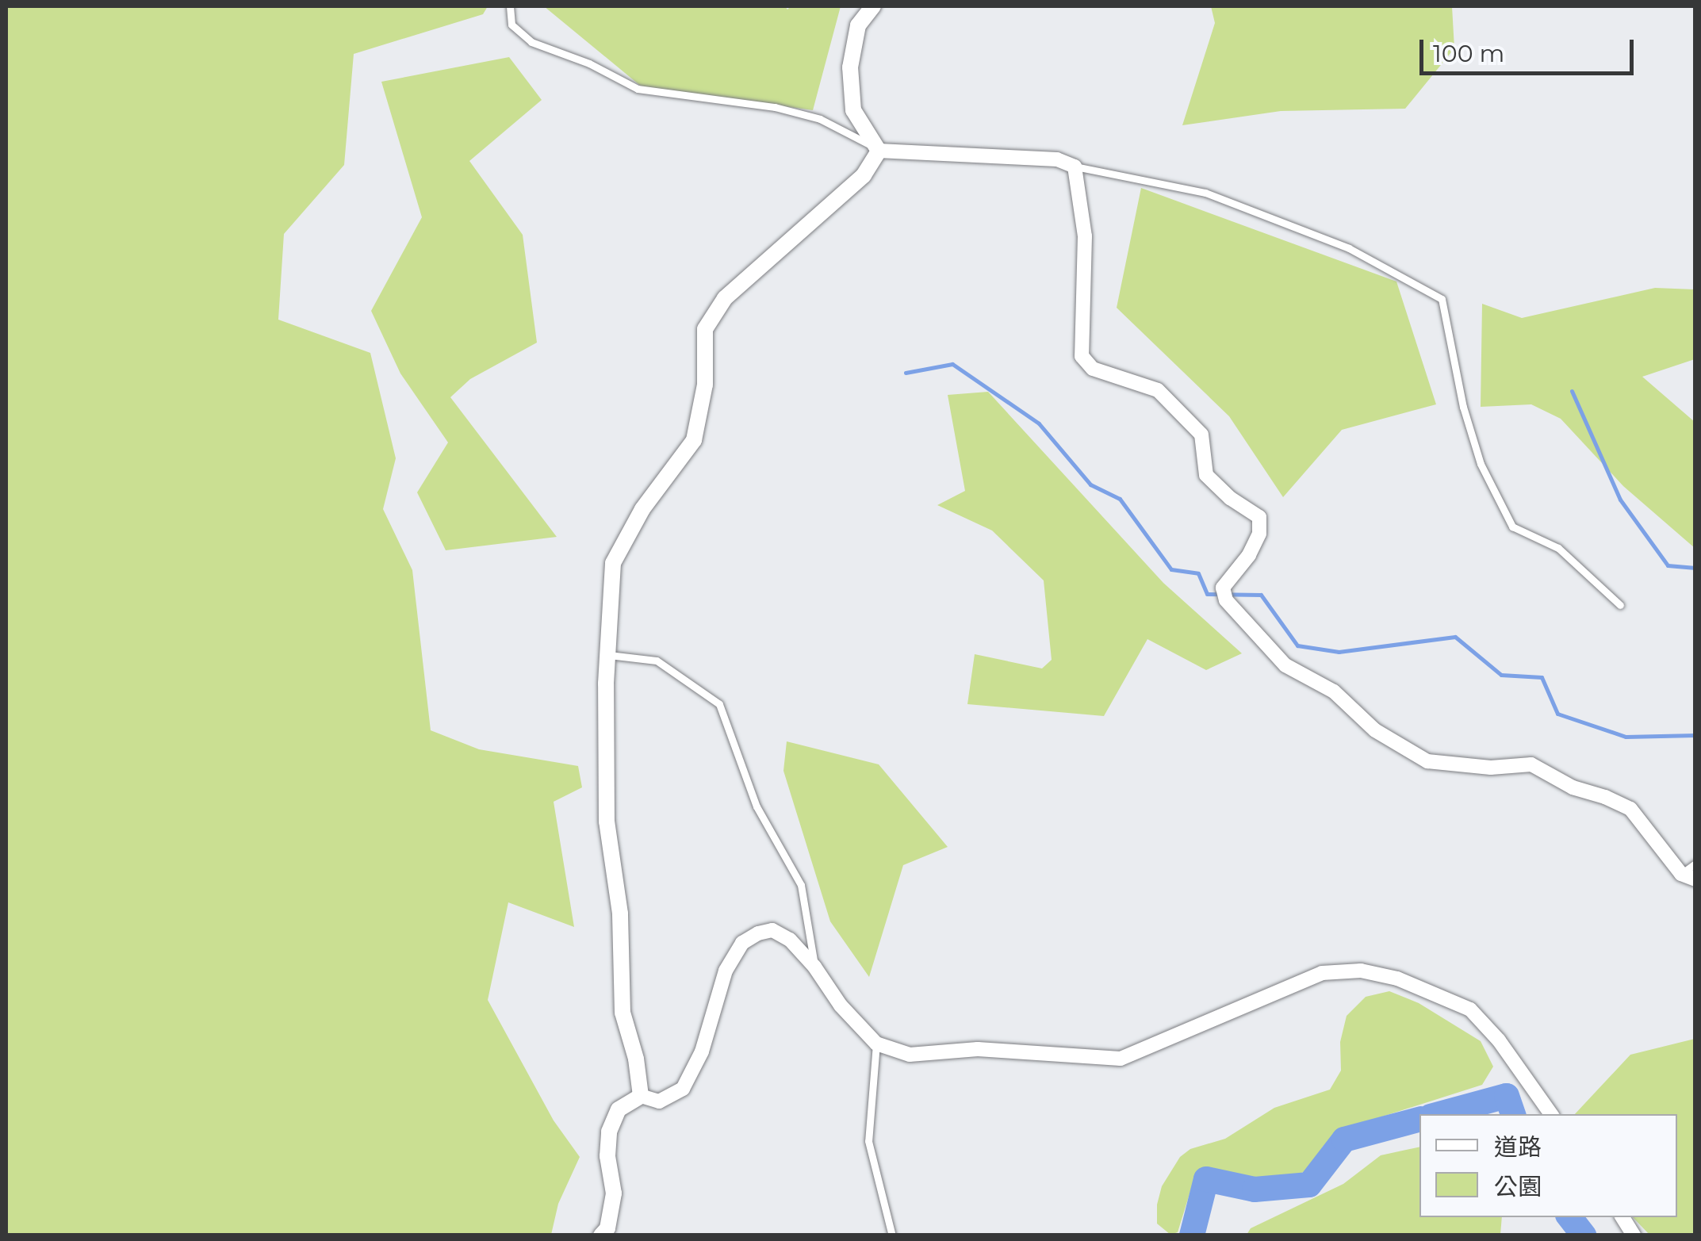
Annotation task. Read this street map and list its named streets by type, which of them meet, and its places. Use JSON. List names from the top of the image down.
{
  "legend": ["道路", "公園"],
  "scale_bar": "100 m"
}
